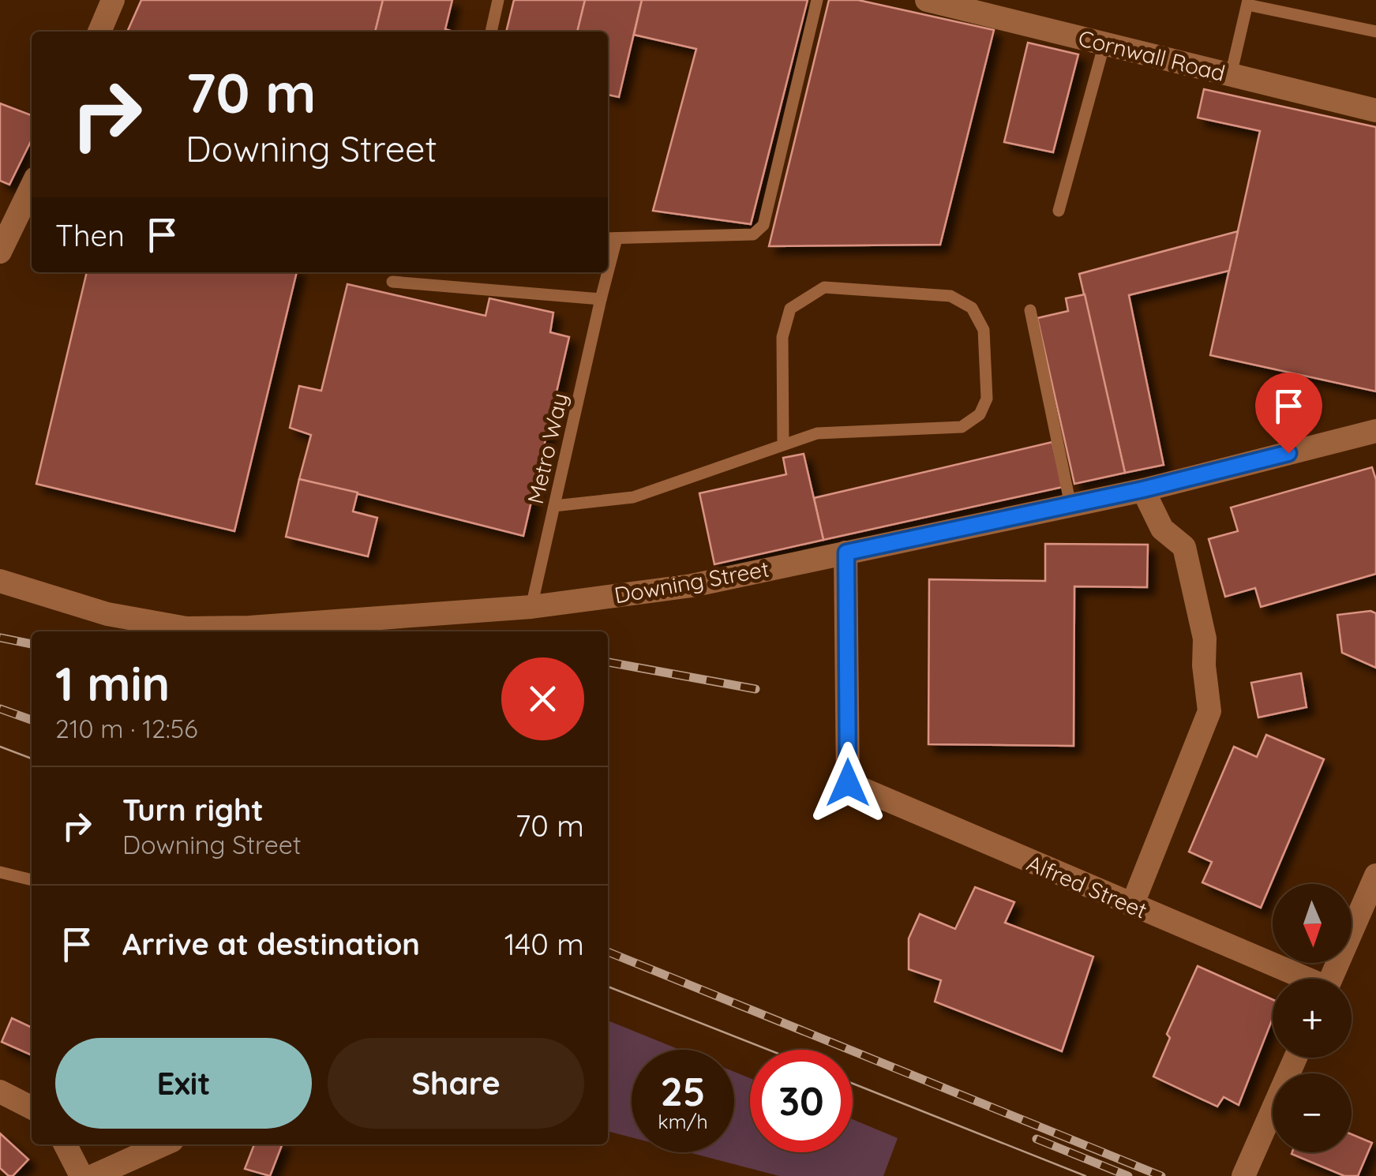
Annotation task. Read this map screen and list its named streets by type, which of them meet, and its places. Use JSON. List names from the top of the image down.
{
  "streets": {
    "street": ["Cornwall Road", "Downing Street", "Alfred Street"],
    "lane": ["Metro Way"]
  },
  "crossings": [
    ["Metro Way", "Downing Street"],
    ["Downing Street", "Alfred Street"]
  ],
  "north": "bottom",
  "page": {
    "turn": ["70 m", "Downing Street"],
    "then": "Then",
    "heading": ["1 min", "210 m · 12:56"],
    "list": [
      {
        "name": "Turn right",
        "note": "Downing Street",
        "value": "70 m"
      },
      {
        "name": "Arrive at destination",
        "value": "140 m"
      }
    ],
    "map_buttons": ["+", "−"],
    "buttons": ["Exit", "Share"],
    "speed": "25 km/h",
    "limit": "30"
  }
}
